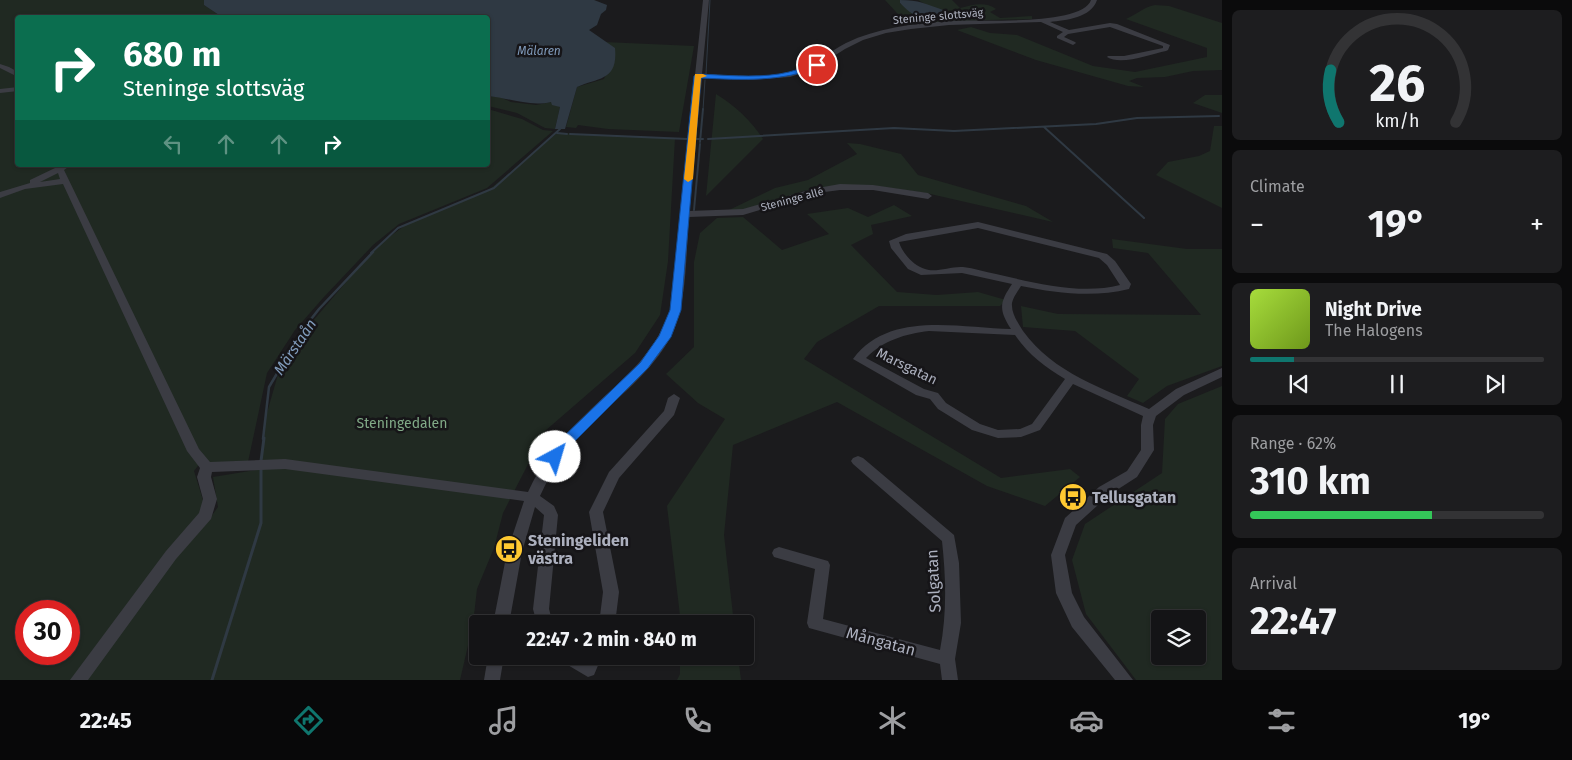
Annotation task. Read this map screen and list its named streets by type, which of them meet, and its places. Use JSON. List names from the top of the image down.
{
  "streets": {
    "street": [
      "Steninge slottsväg",
      "Steninge allé",
      "Marsgatan",
      "Solgatan",
      "Mångatan"
    ]
  },
  "crossings": [
    ["Solgatan", "Mångatan"]
  ],
  "water": ["Mälaren", "Märstaån"],
  "parks": ["Steningedalen"],
  "places": {
    "bus stop": ["Tellusgatan", "Steningeliden västra"]
  },
  "page": {
    "turn": ["680 m", "Steninge slottsväg"],
    "tile": [
      "Climate",
      ["Range · 62%", "310 km"],
      ["Arrival", "22:47"]
    ],
    "heat": ["−", "19°", "+"],
    "song": ["Night Drive", "The Halogens"],
    "limit": "30",
    "trip": "22:47 · 2 min · 840 m",
    "tabs": ["22:45", "19°"],
    "gauge": ["26", "km/h"]
  }
}
